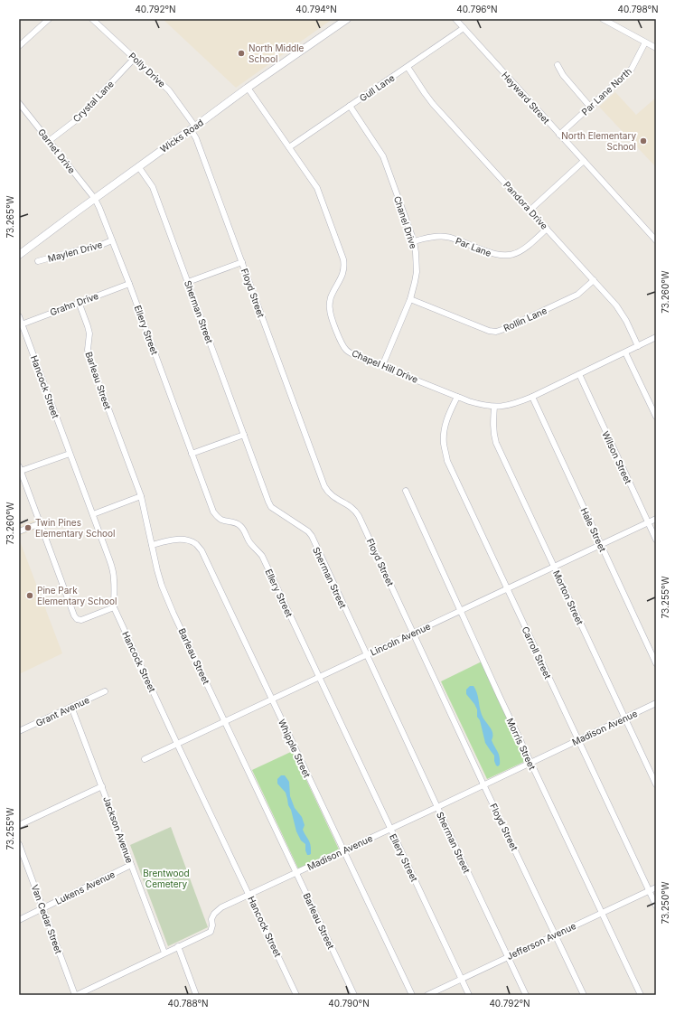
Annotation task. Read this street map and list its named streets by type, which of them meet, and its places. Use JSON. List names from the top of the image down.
{
  "streets": {
    "main road": ["Wicks Road"],
    "street": [
      "Polly Drive",
      "Gull Lane",
      "Par Lane North",
      "Heyward Street",
      "Crystal Lane",
      "Garnet Drive",
      "Pandora Drive",
      "Chanel Drive",
      "Par Lane",
      "Maylen Drive",
      "Floyd Street",
      "Grahn Drive",
      "Sherman Street",
      "Rollin Lane",
      "Ellery Street",
      "Chapel Hill Drive",
      "Barleau Street",
      "Hancock Street",
      "Wilson Street",
      "Hale Street",
      "Morton Street",
      "Lincoln Avenue",
      "Carroll Street",
      "Grant Avenue",
      "Madison Avenue",
      "Morris Street",
      "Whipple Street",
      "Jackson Avenue",
      "Lukens Avenue",
      "Van Cedar Street",
      "Jefferson Avenue"
    ]
  },
  "crossings": [
    ["Polly Drive", "Crystal Lane"],
    ["Polly Drive", "Wicks Road"],
    ["Polly Drive", "Floyd Street"],
    ["Gull Lane", "Heyward Street"],
    ["Gull Lane", "Pandora Drive"],
    ["Gull Lane", "Chanel Drive"],
    ["Gull Lane", "Chapel Hill Drive"],
    ["Par Lane North", "Heyward Street"],
    ["Crystal Lane", "Garnet Drive"],
    ["Wicks Road", "Garnet Drive"],
    ["Wicks Road", "Floyd Street"],
    ["Wicks Road", "Sherman Street"],
    ["Wicks Road", "Ellery Street"],
    ["Wicks Road", "Chapel Hill Drive"],
    ["Garnet Drive", "Ellery Street"],
    ["Pandora Drive", "Par Lane"],
    ["Pandora Drive", "Rollin Lane"],
    ["Pandora Drive", "Chapel Hill Drive"],
    ["Chanel Drive", "Par Lane"],
    ["Chanel Drive", "Rollin Lane"],
    ["Chanel Drive", "Chapel Hill Drive"],
    ["Maylen Drive", "Ellery Street"],
    ["Floyd Street", "Lincoln Avenue"],
    ["Floyd Street", "Madison Avenue"],
    ["Floyd Street", "Jefferson Avenue"],
    ["Grahn Drive", "Ellery Street"],
    ["Grahn Drive", "Barleau Street"],
    ["Grahn Drive", "Hancock Street"],
    ["Sherman Street", "Lincoln Avenue"],
    ["Sherman Street", "Madison Avenue"],
    ["Sherman Street", "Jefferson Avenue"],
    ["Ellery Street", "Lincoln Avenue"],
    ["Ellery Street", "Madison Avenue"],
    ["Ellery Street", "Jefferson Avenue"],
    ["Chapel Hill Drive", "Wilson Street"],
    ["Chapel Hill Drive", "Hale Street"],
    ["Chapel Hill Drive", "Morton Street"],
    ["Chapel Hill Drive", "Carroll Street"],
    ["Barleau Street", "Lincoln Avenue"],
    ["Barleau Street", "Madison Avenue"],
    ["Barleau Street", "Whipple Street"],
    ["Hancock Street", "Lincoln Avenue"],
    ["Hancock Street", "Madison Avenue"],
    ["Wilson Street", "Lincoln Avenue"],
    ["Hale Street", "Lincoln Avenue"],
    ["Morton Street", "Lincoln Avenue"],
    ["Morton Street", "Madison Avenue"],
    ["Lincoln Avenue", "Carroll Street"],
    ["Lincoln Avenue", "Morris Street"],
    ["Lincoln Avenue", "Whipple Street"],
    ["Carroll Street", "Madison Avenue"],
    ["Carroll Street", "Jefferson Avenue"],
    ["Grant Avenue", "Jackson Avenue"],
    ["Madison Avenue", "Morris Street"],
    ["Madison Avenue", "Whipple Street"],
    ["Madison Avenue", "Jackson Avenue"],
    ["Madison Avenue", "Van Cedar Street"],
    ["Morris Street", "Jefferson Avenue"],
    ["Jackson Avenue", "Lukens Avenue"],
    ["Lukens Avenue", "Van Cedar Street"]
  ],
  "parks": ["Brentwood Cemetery"],
  "places": [
    "North Middle School",
    "North Elementary School",
    "Twin Pines Elementary School",
    "Pine Park Elementary School"
  ],
  "coordinates": [
    "40.792°N",
    "40.794°N",
    "40.796°N",
    "40.798°N",
    "73.265°W",
    "73.260°W",
    "73.255°W",
    "73.250°W",
    "40.788°N",
    "40.790°N"
  ]
}
